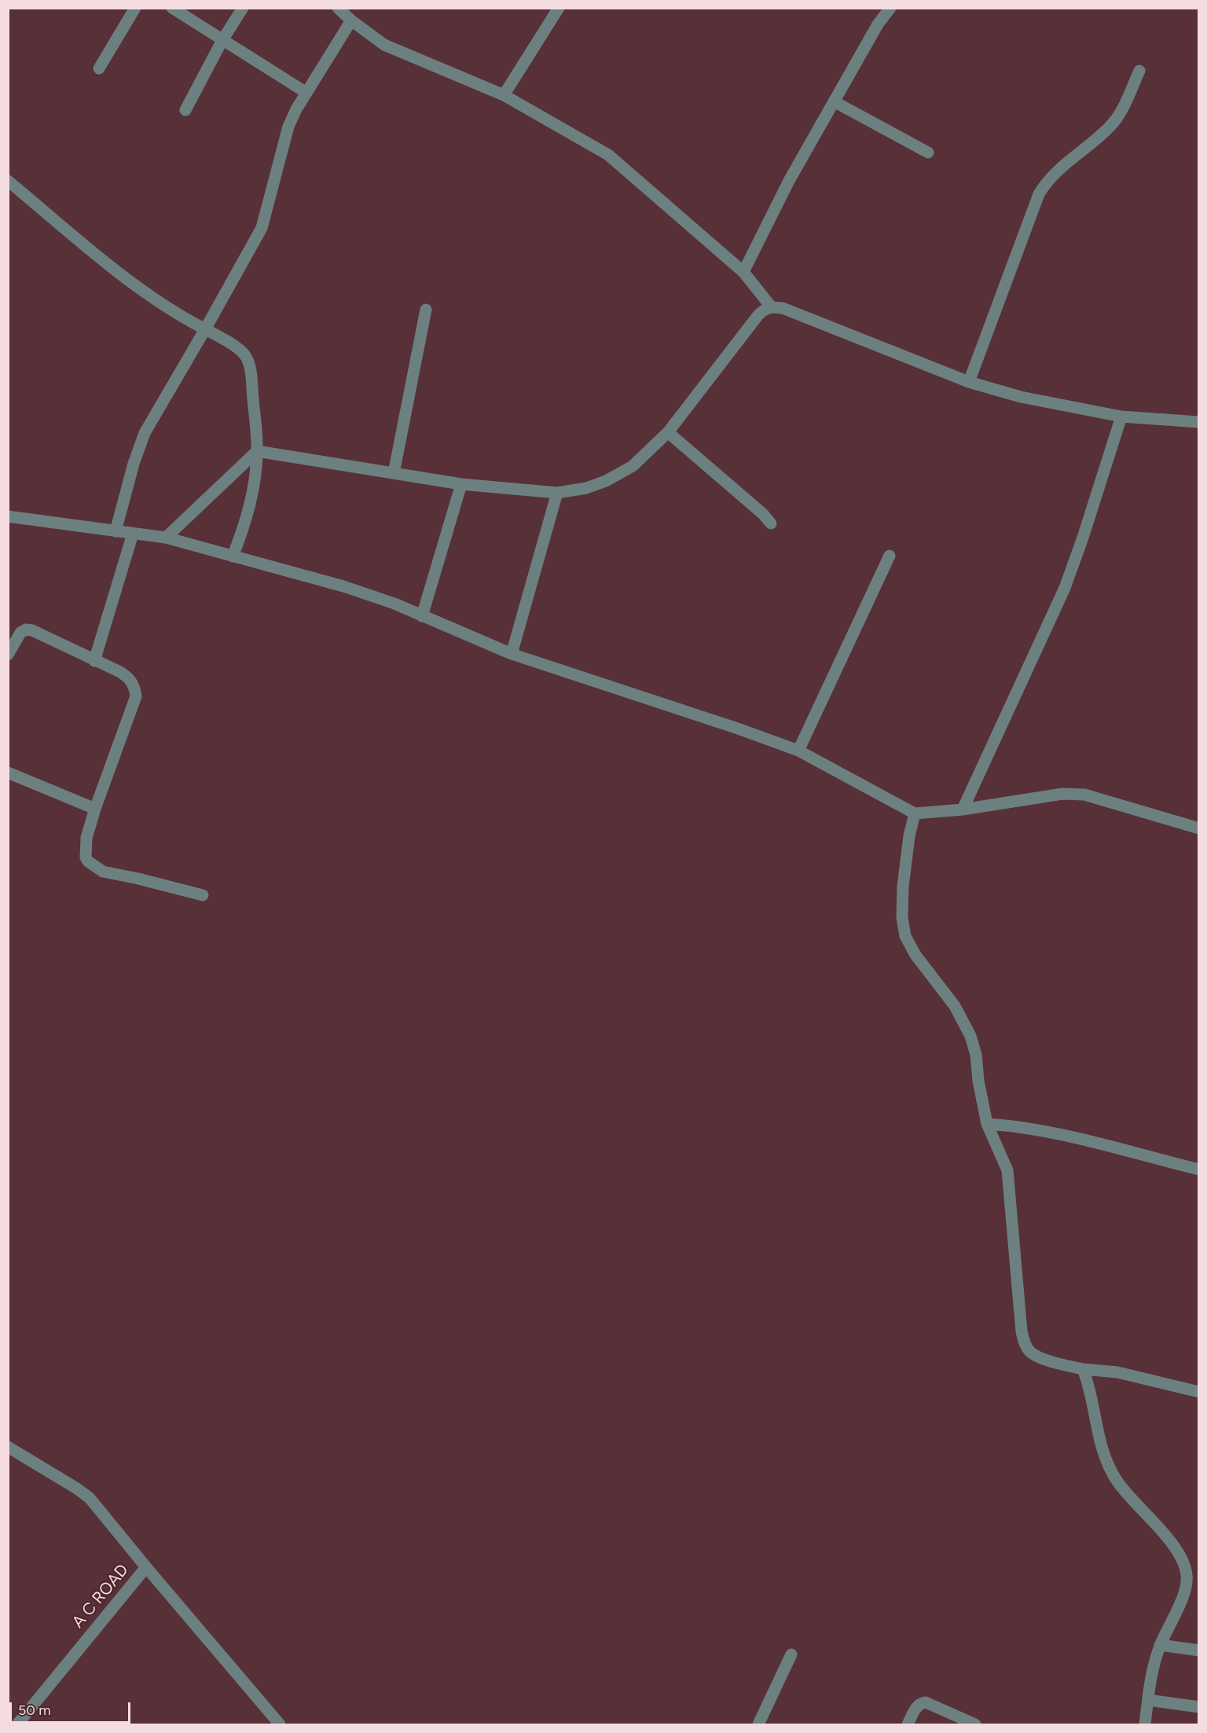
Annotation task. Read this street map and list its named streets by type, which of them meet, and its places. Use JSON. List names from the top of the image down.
{
  "streets": {
    "street": ["A C ROAD"]
  },
  "scale_bar": "50 m"
}
